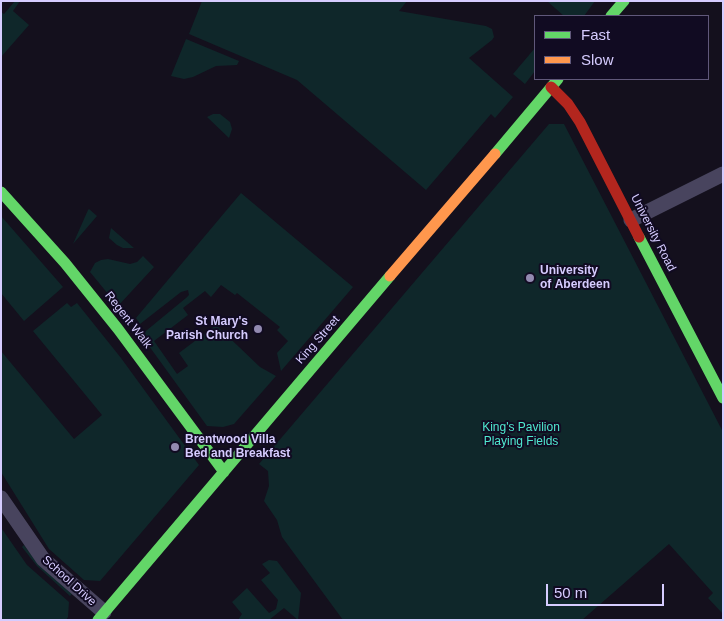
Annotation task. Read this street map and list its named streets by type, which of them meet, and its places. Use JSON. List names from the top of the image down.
{
  "streets": {
    "street": [
      "University Road",
      "Regent Walk",
      "King Street",
      "School Drive"
    ]
  },
  "crossings": [
    ["University Road", "King Street"],
    ["Regent Walk", "King Street"],
    ["King Street", "School Drive"]
  ],
  "parks": ["King's Pavilion Playing Fields"],
  "places": ["University of Aberdeen", "St Mary's Parish Church", "Brentwood Villa Bed and Breakfast"],
  "legend": ["Fast", "Slow"],
  "scale_bar": "50 m"
}
